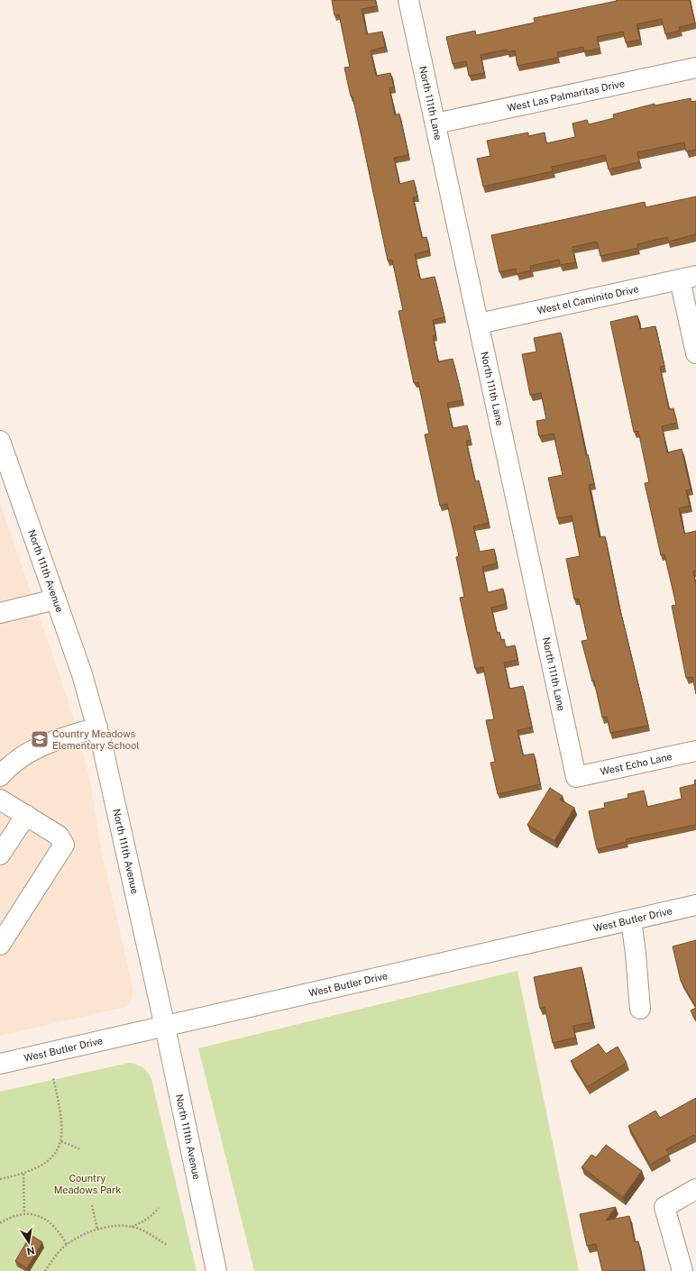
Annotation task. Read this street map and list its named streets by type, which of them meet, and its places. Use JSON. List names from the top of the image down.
{
  "streets": {
    "street": [
      "West Las Palmaritas Drive",
      "North 111th Lane",
      "West el Caminito Drive",
      "North 111th Avenue",
      "West Echo Lane",
      "West Butler Drive"
    ]
  },
  "crossings": [
    ["West Las Palmaritas Drive", "North 111th Lane"],
    ["North 111th Lane", "West el Caminito Drive"],
    ["North 111th Lane", "West Echo Lane"],
    ["North 111th Avenue", "West Butler Drive"]
  ],
  "parks": ["Country Meadows Park"],
  "places": {
    "school or university": ["Country Meadows Elementary School"]
  },
  "north": "bottom"
}
